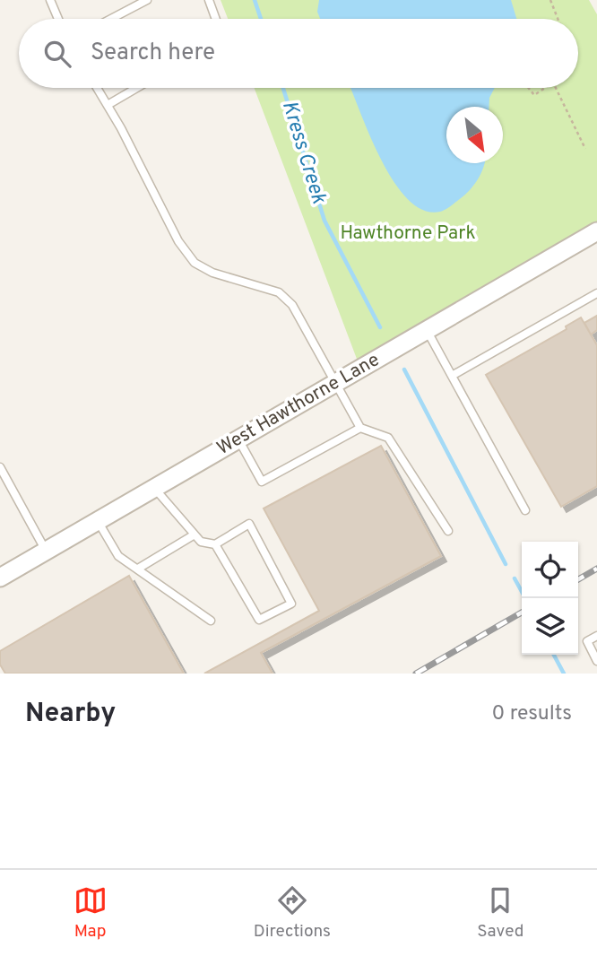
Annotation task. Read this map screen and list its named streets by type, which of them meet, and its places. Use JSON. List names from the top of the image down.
{
  "streets": {
    "street": ["West Hawthorne Lane"]
  },
  "water": ["Kress Creek"],
  "parks": ["Hawthorne Park"],
  "north": "bottom right",
  "page": {
    "search": "Search here",
    "heading": ["Nearby", "0 results"],
    "nav": ["Map", "Directions", "Saved"]
  }
}
